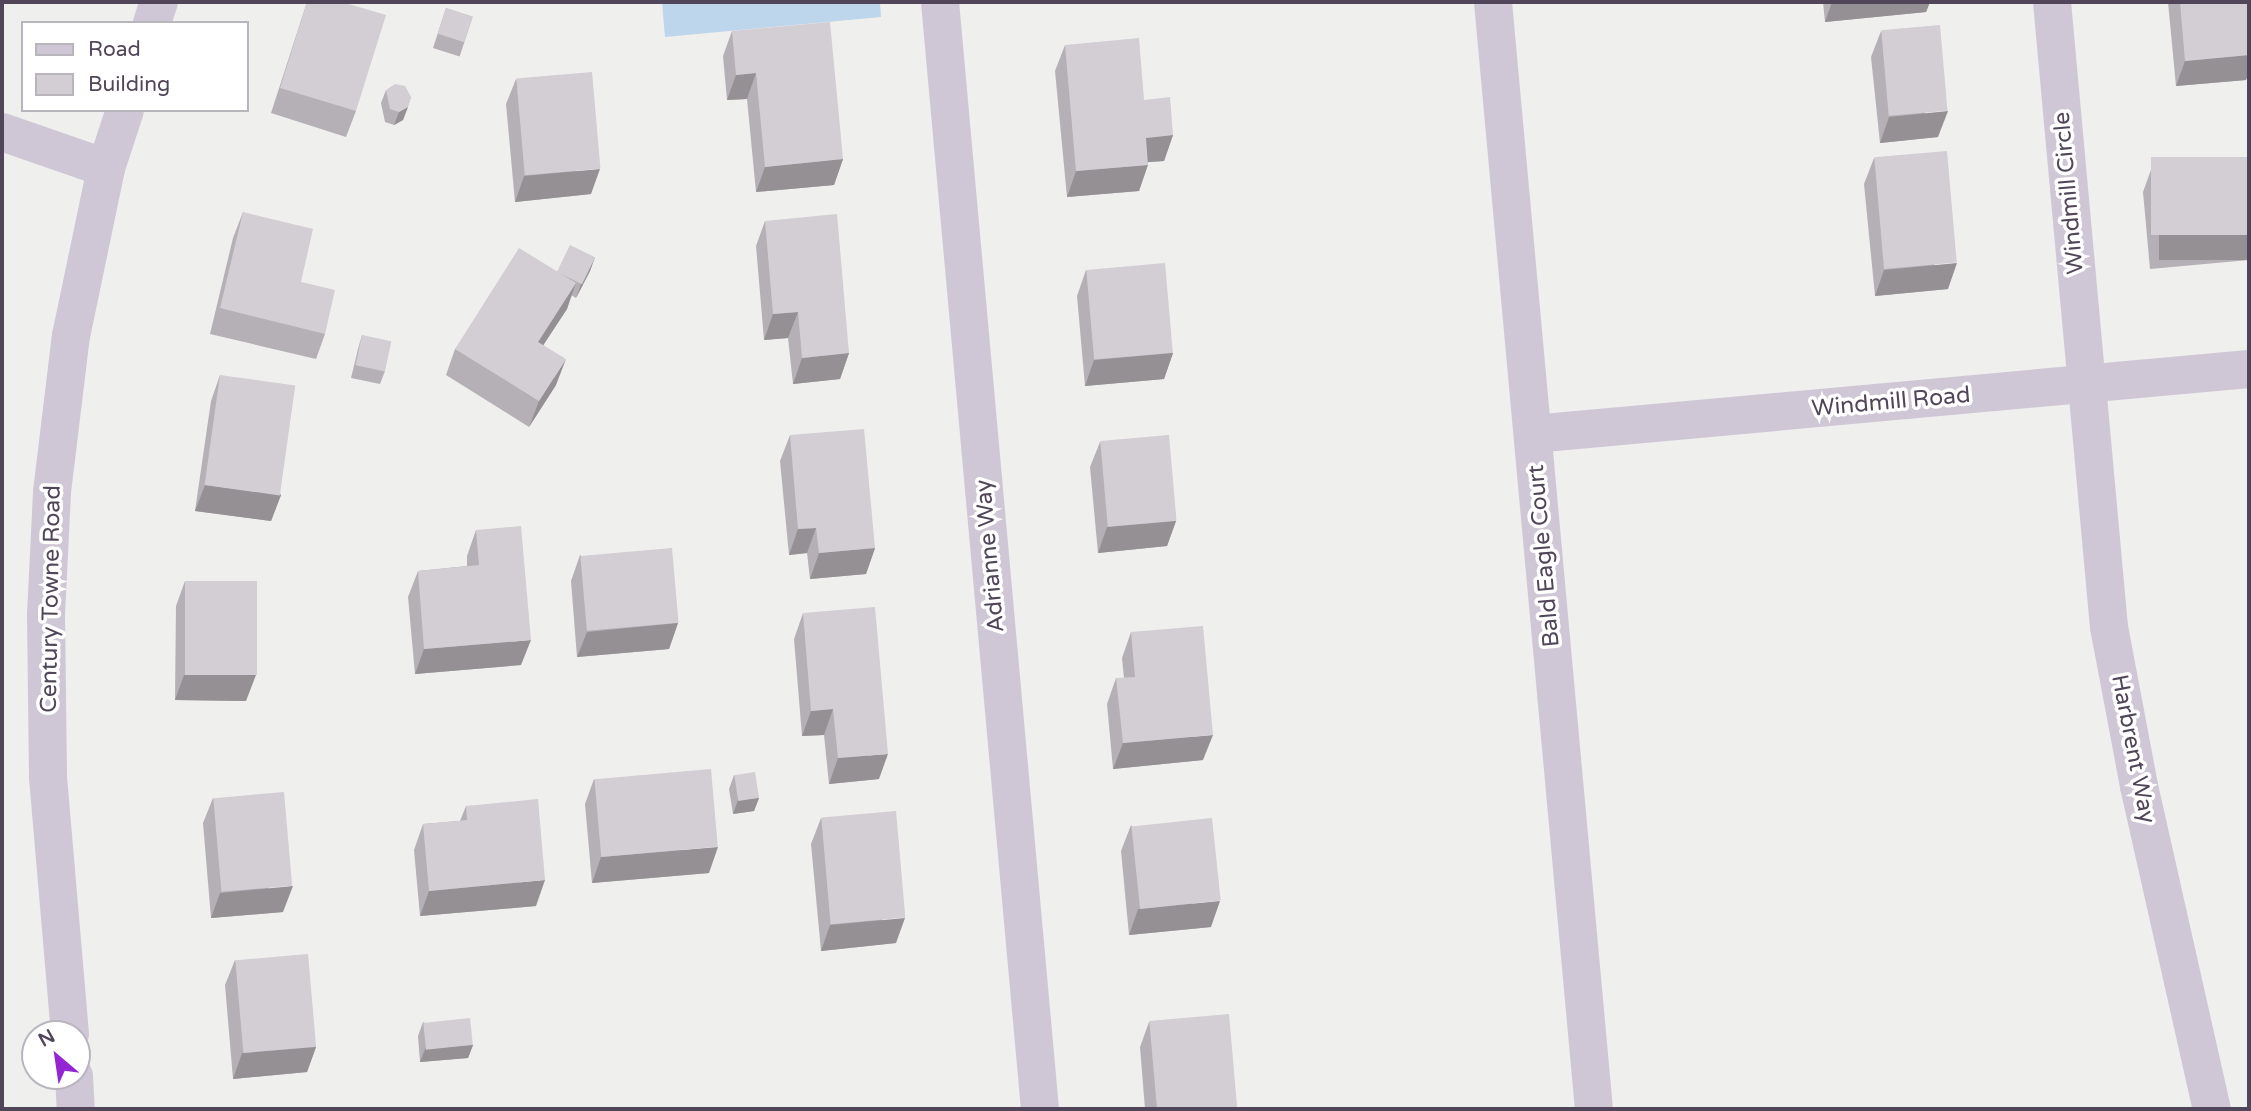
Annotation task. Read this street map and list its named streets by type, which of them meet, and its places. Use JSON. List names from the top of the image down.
{
  "streets": {
    "street": [
      "Windmill Circle",
      "Windmill Road",
      "Adrianne Way",
      "Bald Eagle Court",
      "Century Towne Road",
      "Harbrent Way"
    ]
  },
  "crossings": [
    ["Windmill Circle", "Windmill Road"],
    ["Windmill Circle", "Harbrent Way"],
    ["Windmill Road", "Bald Eagle Court"],
    ["Windmill Road", "Harbrent Way"]
  ],
  "legend": ["Road", "Building"],
  "north": "top left"
}
